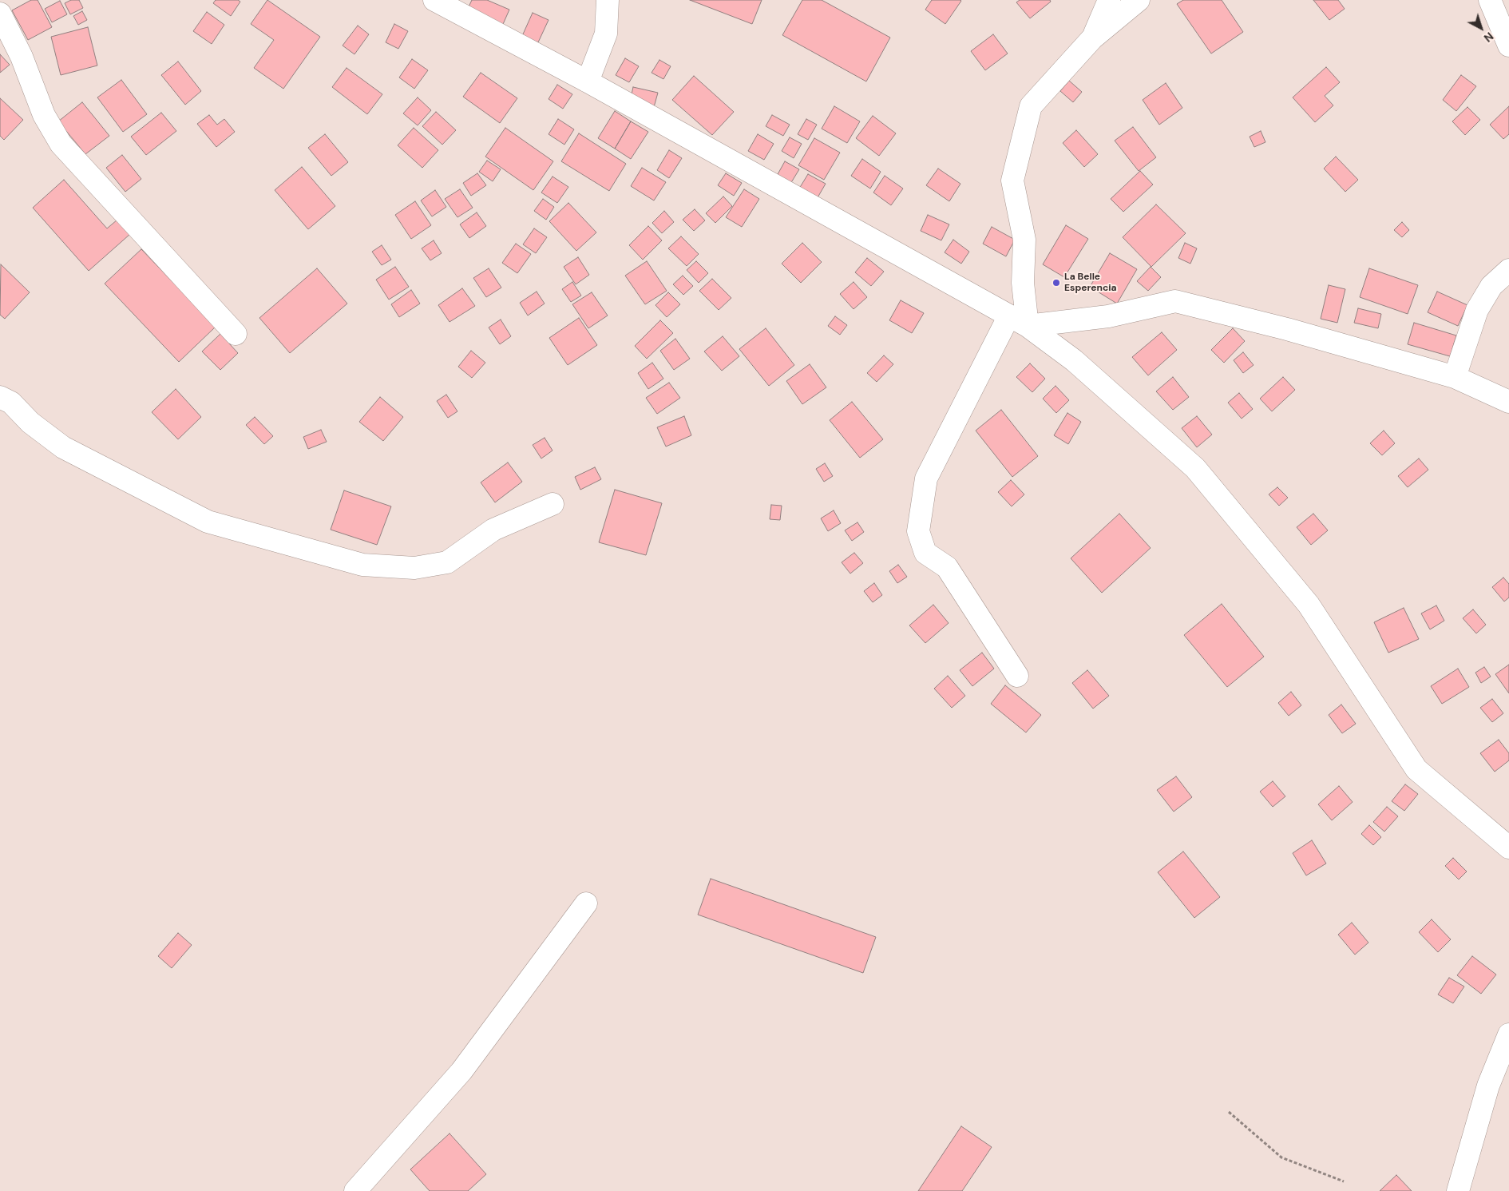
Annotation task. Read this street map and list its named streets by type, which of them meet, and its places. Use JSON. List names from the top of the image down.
{
  "places": ["La Belle Esperencia"],
  "north": "bottom right"
}
